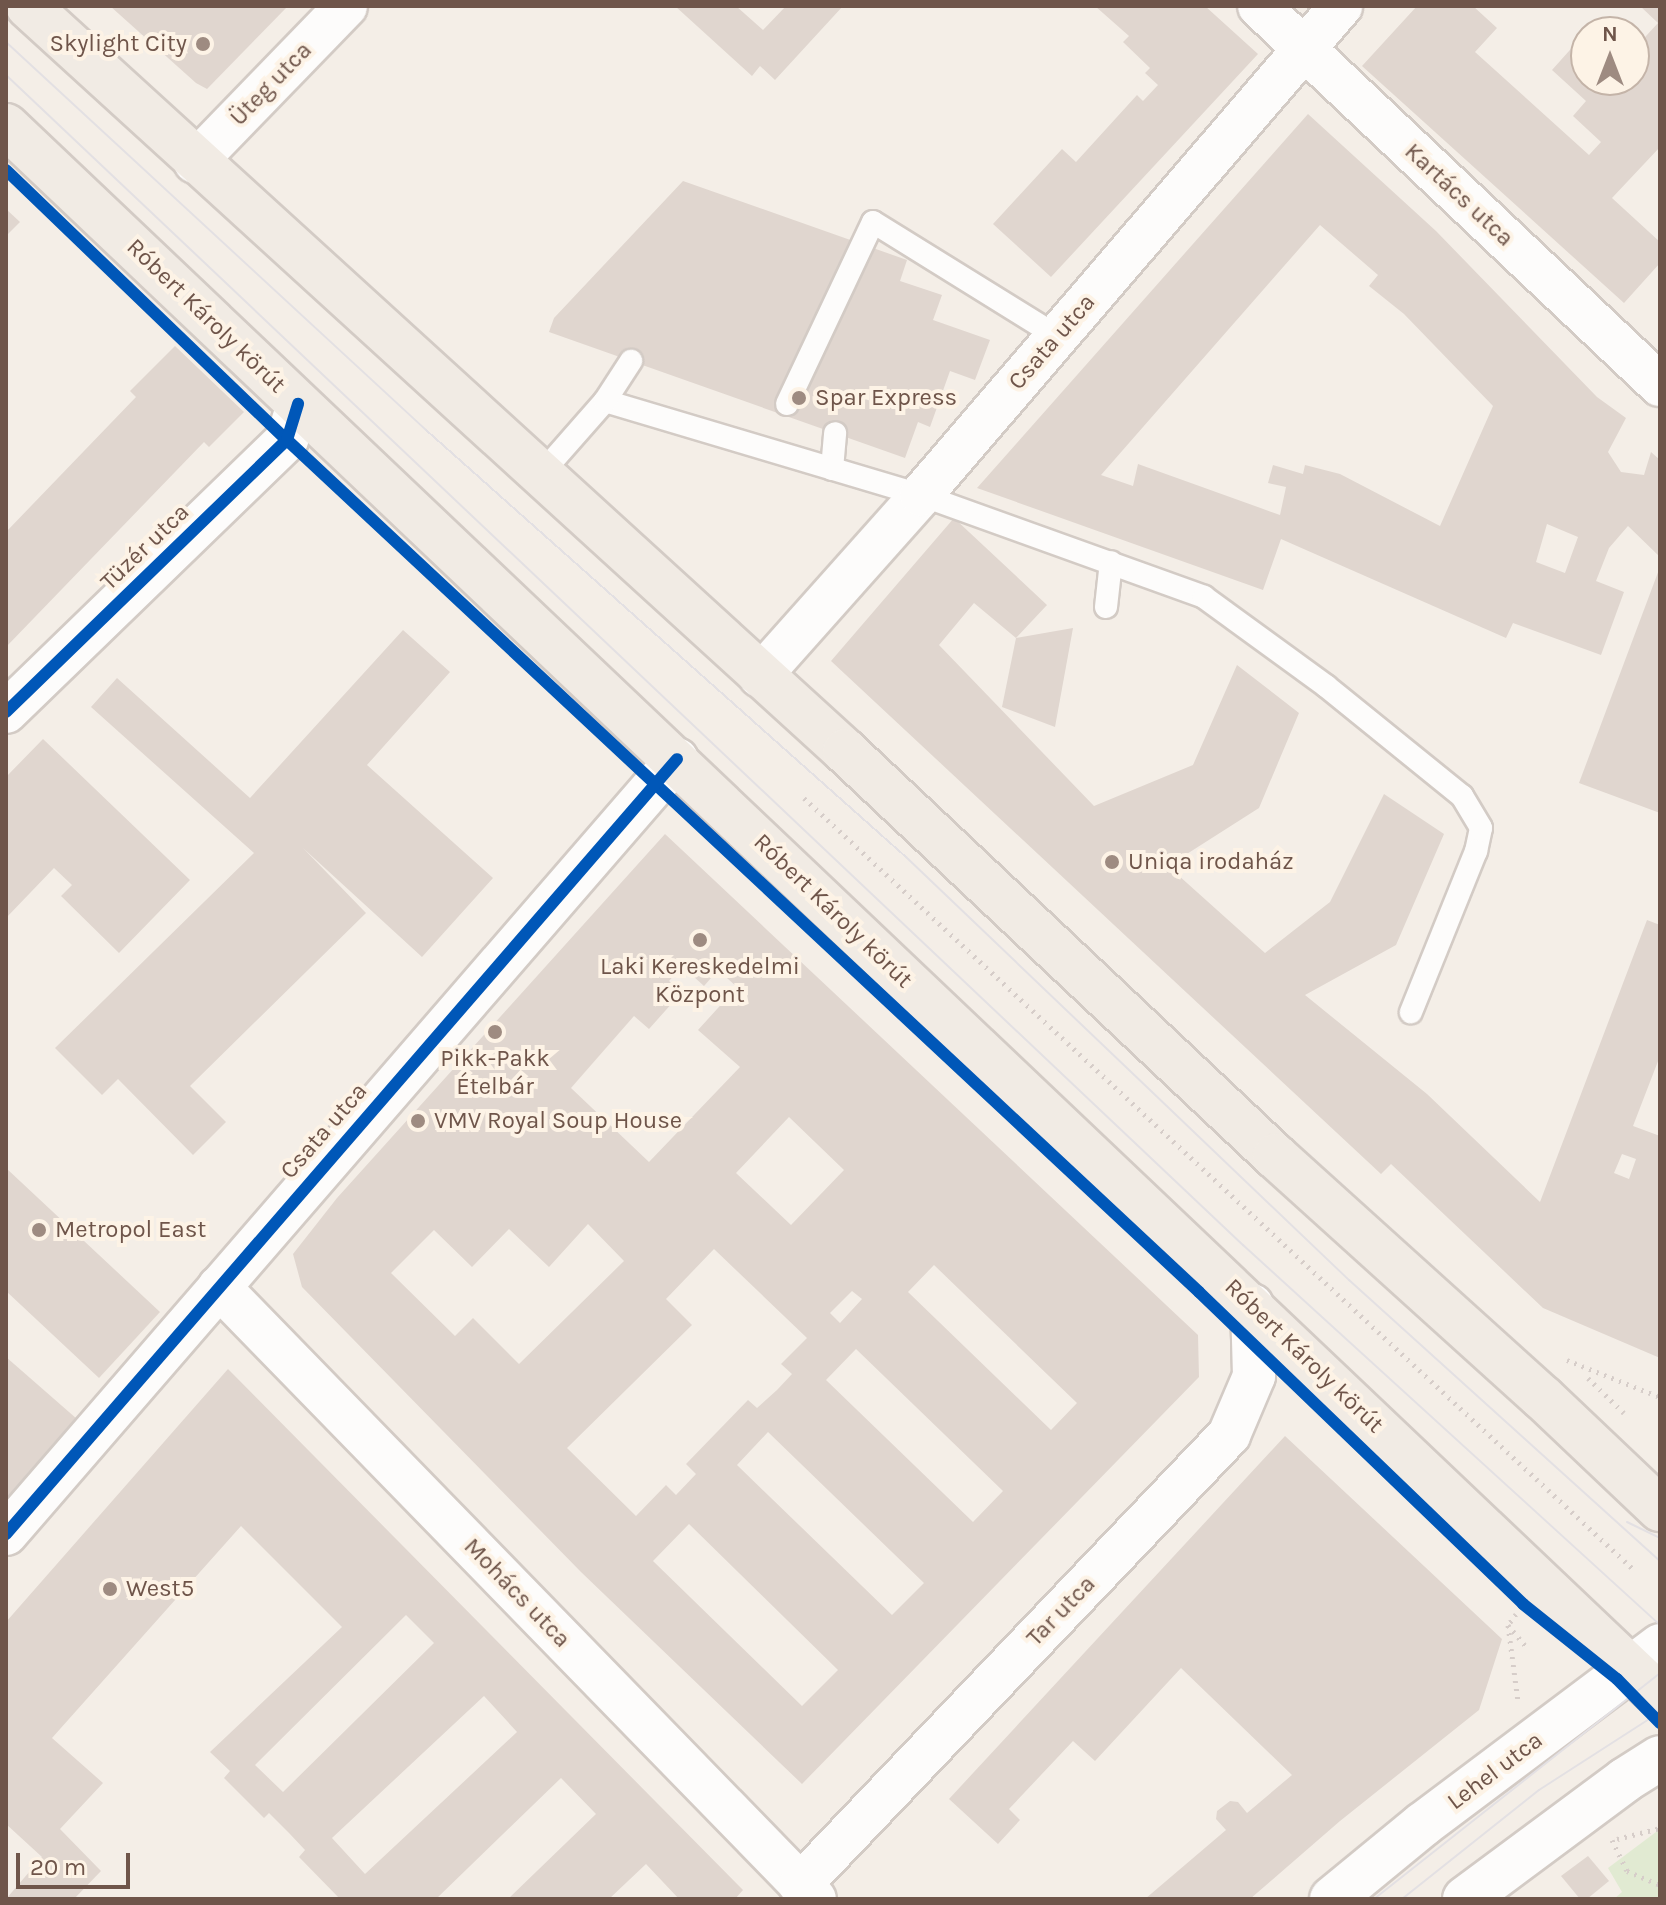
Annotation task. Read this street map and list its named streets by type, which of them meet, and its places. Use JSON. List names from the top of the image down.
{
  "streets": {
    "main road": ["Róbert Károly körút", "Lehel utca"],
    "street": [
      "Üteg utca",
      "Kartács utca",
      "Csata utca",
      "Tüzér utca",
      "Mohács utca",
      "Tar utca"
    ]
  },
  "crossings": [
    ["Kartács utca", "Csata utca"],
    ["Róbert Károly körút", "Csata utca"],
    ["Róbert Károly körút", "Tüzér utca"],
    ["Róbert Károly körút", "Tar utca"],
    ["Róbert Károly körút", "Lehel utca"],
    ["Csata utca", "Mohács utca"],
    ["Mohács utca", "Tar utca"]
  ],
  "places": [
    "Skylight City",
    "Spar Express",
    "Uniqa irodaház",
    "Laki Kereskedelmi Központ",
    "Pikk-Pakk Ételbár",
    "VMV Royal Soup House",
    "Metropol East",
    "West5"
  ],
  "scale_bar": "20 m",
  "north": "top"
}
